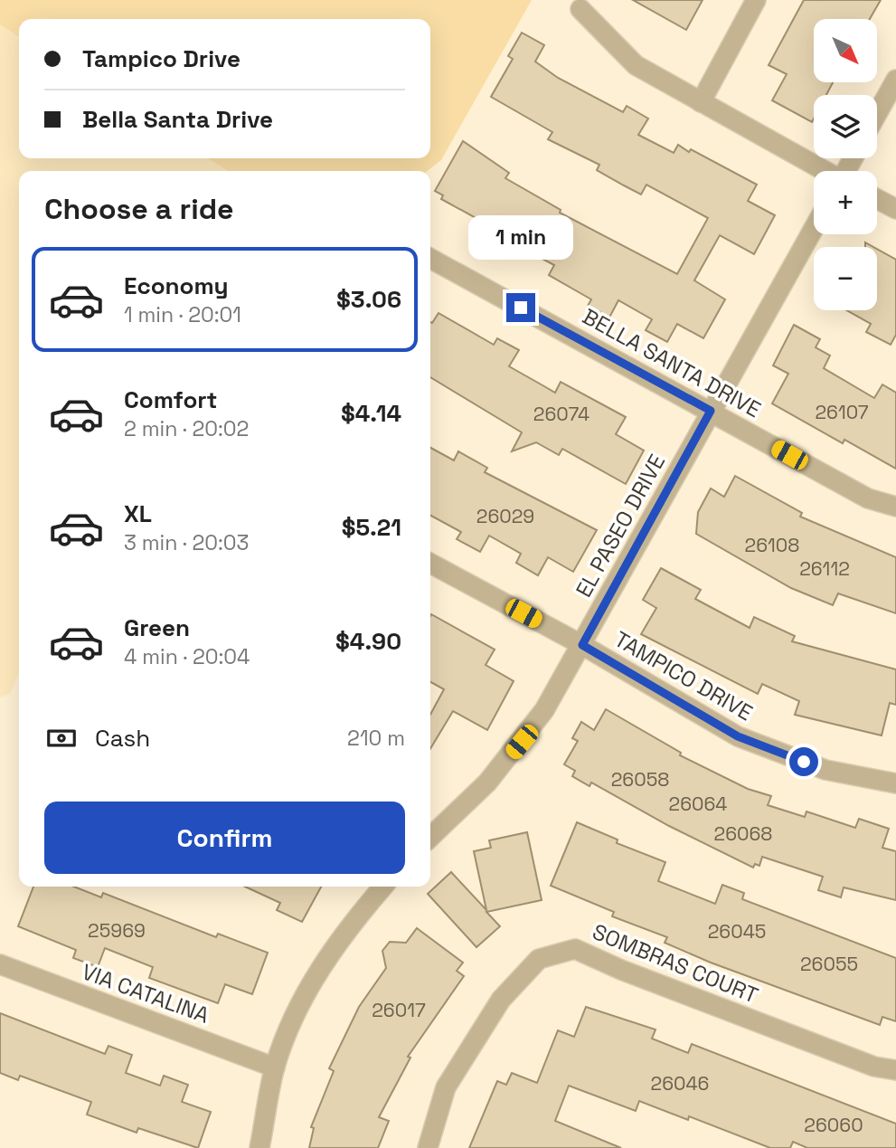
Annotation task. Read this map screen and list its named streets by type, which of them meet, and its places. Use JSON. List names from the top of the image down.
{
  "streets": {
    "street": [
      "BELLA SANTA DRIVE",
      "EL PASEO DRIVE",
      "TAMPICO DRIVE",
      "SOMBRAS COURT",
      "VIA CATALINA"
    ]
  },
  "crossings": [
    ["BELLA SANTA DRIVE", "EL PASEO DRIVE"],
    ["EL PASEO DRIVE", "TAMPICO DRIVE"]
  ],
  "house_numbers": [
    "26107",
    "26074",
    "26029",
    "26108",
    "26112",
    "26058",
    "26064",
    "26068",
    "25969",
    "26045",
    "26055",
    "26017",
    "26046",
    "26060"
  ],
  "north": "bottom right",
  "page": {
    "map_buttons": ["+", "−"],
    "banner": ["Tampico Drive", "Bella Santa Drive"],
    "heading": "Choose a ride",
    "bubble": "1 min",
    "list": [
      {
        "name": "Economy",
        "note": "1 min · 20:01",
        "value": "$3.06"
      },
      {
        "name": "Comfort",
        "note": "2 min · 20:02",
        "value": "$4.14"
      },
      {
        "name": "XL",
        "note": "3 min · 20:03",
        "value": "$5.21"
      },
      {
        "name": "Green",
        "note": "4 min · 20:04",
        "value": "$4.90"
      }
    ],
    "pay": ["Cash", "210 m"],
    "buttons": "Confirm"
  }
}
